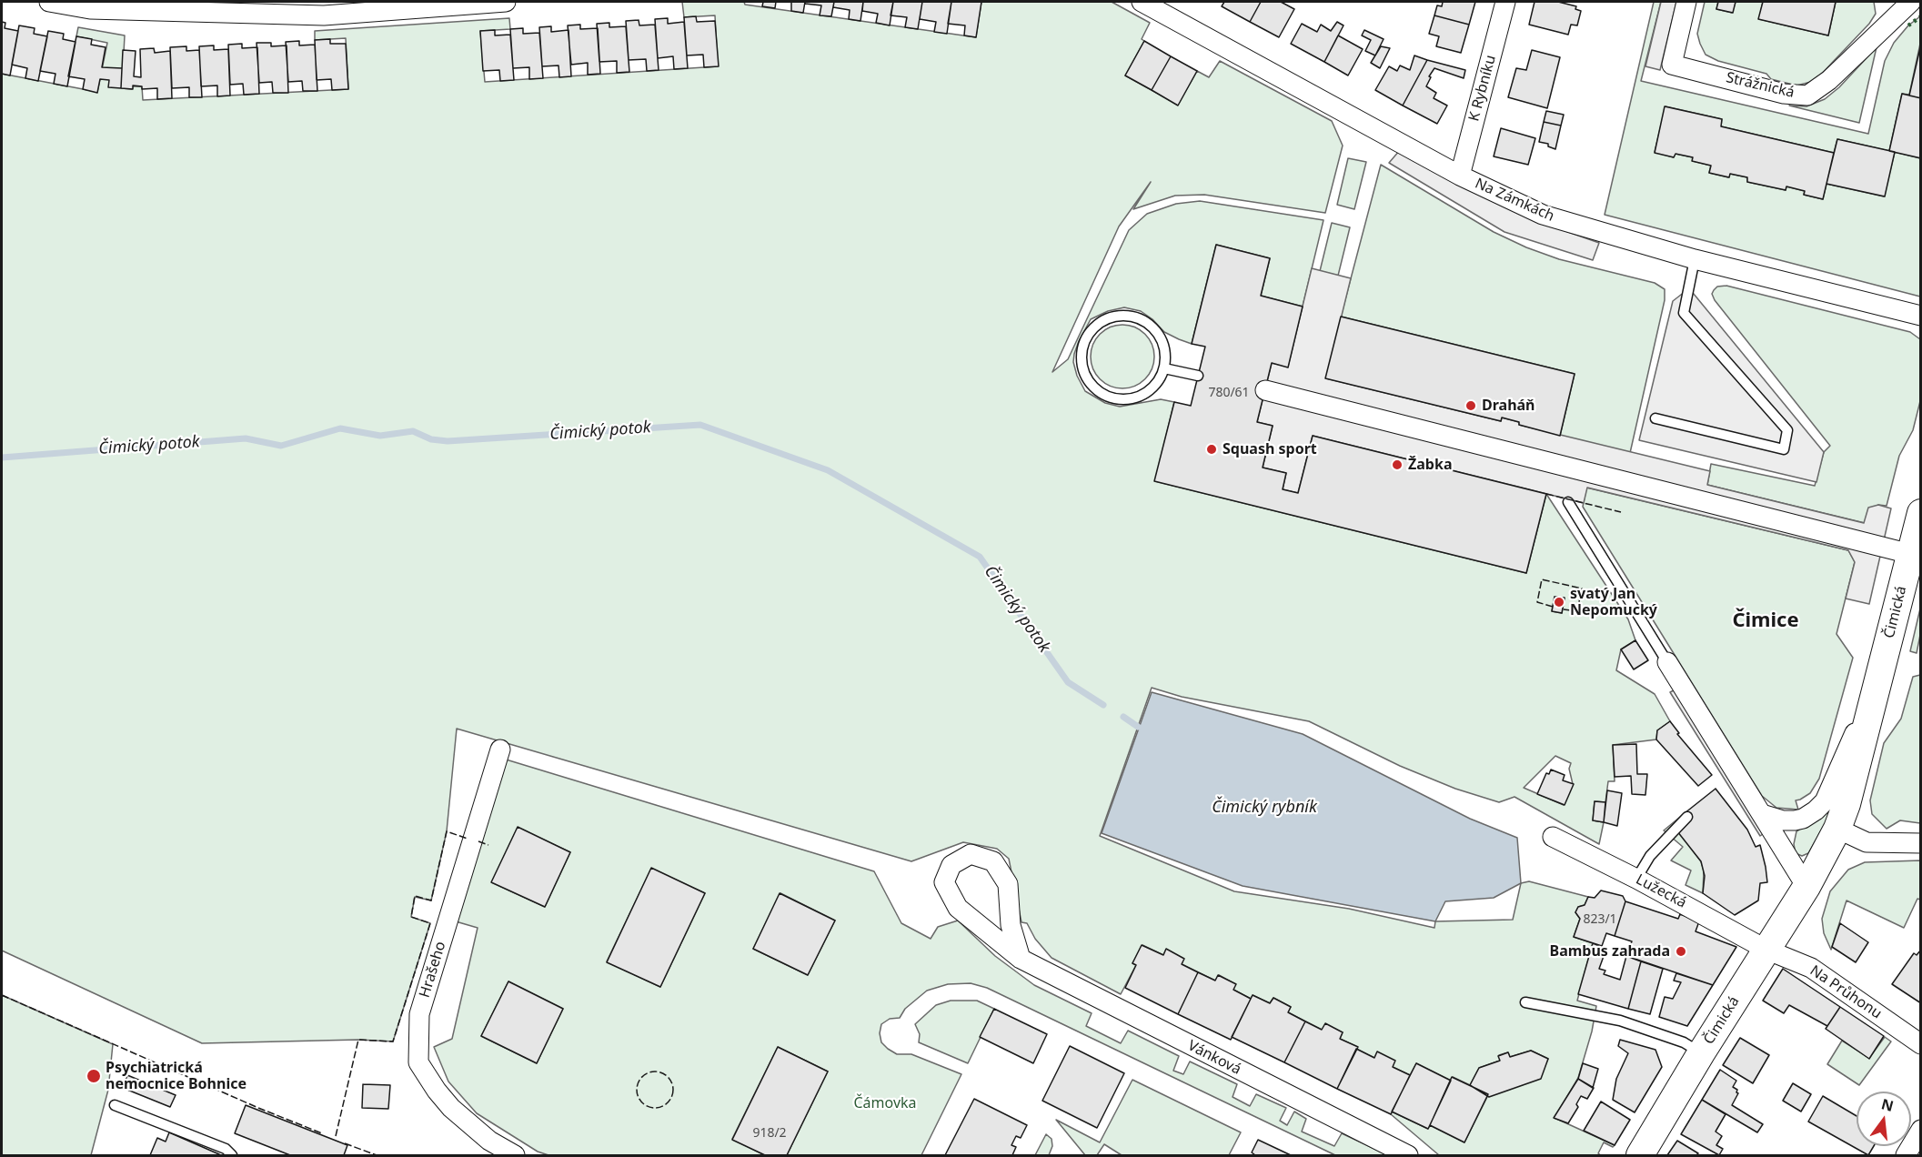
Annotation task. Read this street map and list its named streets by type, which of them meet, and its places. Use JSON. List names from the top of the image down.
{
  "streets": {
    "street": [
      "Strážnická",
      "K Rybníku",
      "Na Zámkách",
      "Čimická",
      "Lužecká",
      "Hrašeho",
      "Na Průhonu",
      "Vánková"
    ]
  },
  "crossings": [
    ["K Rybníku", "Na Zámkách"],
    ["Čimická", "Lužecká"],
    ["Čimická", "Na Průhonu"],
    ["Lužecká", "Na Průhonu"]
  ],
  "districts": ["Čimice"],
  "water": ["Čimický potok", "Čimický rybník"],
  "parks": ["Čámovka"],
  "places": [
    "Draháň",
    "Squash sport",
    "Žabka",
    "svatý Jan Nepomucký",
    "Bambus zahrada",
    "Psychiatrická nemocnice Bohnice"
  ],
  "house_numbers": ["780/61", "823/1", "918/2"],
  "north": "top"
}
